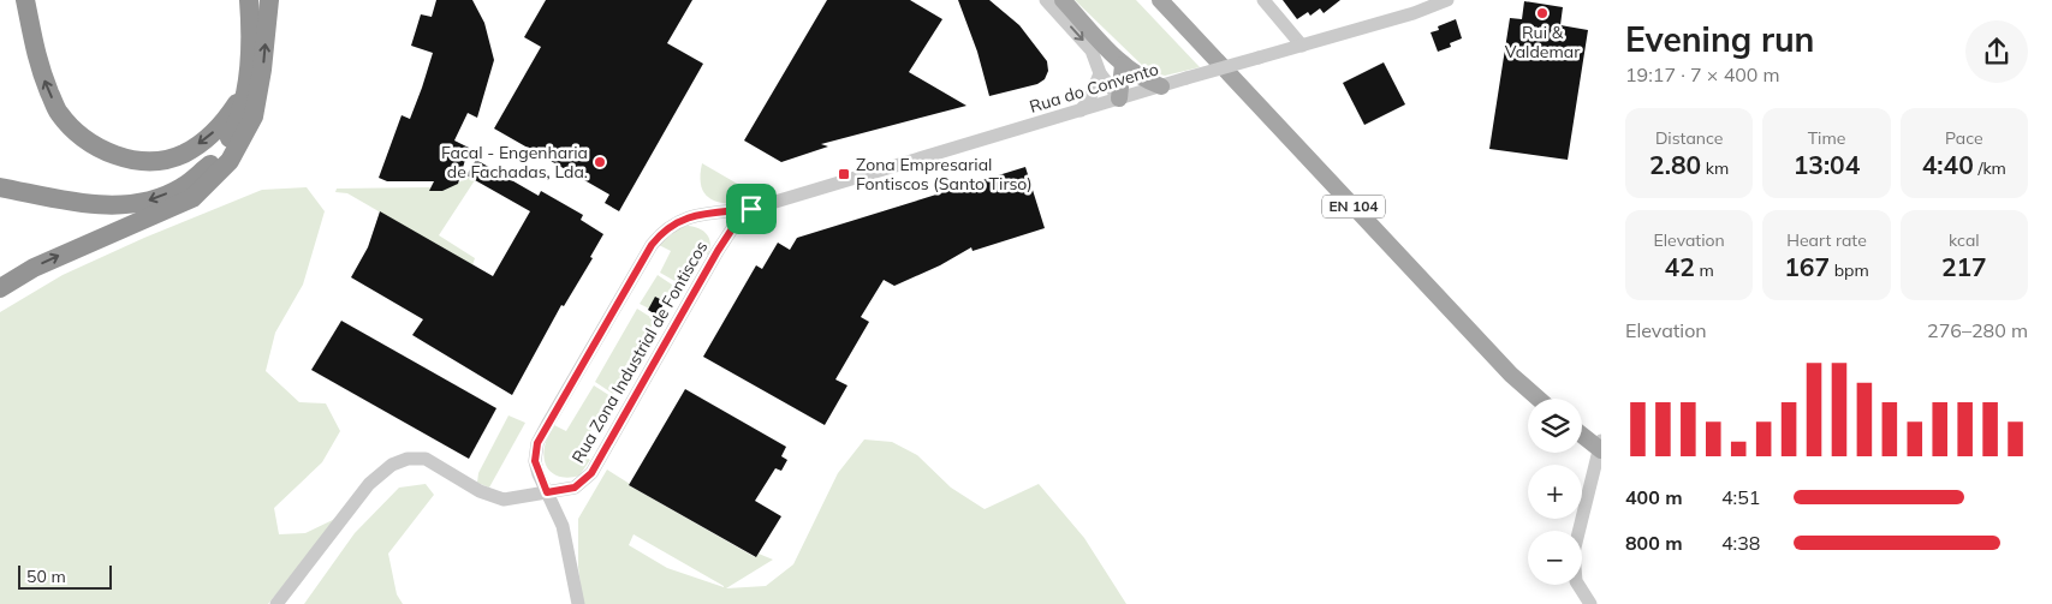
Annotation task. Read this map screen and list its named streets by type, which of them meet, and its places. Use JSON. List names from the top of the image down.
{
  "streets": {
    "main road": ["EN 104"],
    "street": ["Rua do Convento", "Rua Zona Industrial de Fontiscos"]
  },
  "crossings": [
    ["Rua do Convento", "Rua Zona Industrial de Fontiscos"]
  ],
  "places": {
    "other": ["Rui & Valdemar", "Facal - Engenharia de Fachadas, Lda."],
    "transit": ["Zona Empresarial Fontiscos (Santo Tirso)"]
  },
  "scale_bar": "50 m",
  "page": {
    "heading": ["Evening run", "19:17 · 7 × 400 m"],
    "stats": [
      ["Distance", "2.80 km"],
      ["Time", "13:04"],
      ["Pace", "4:40 /km"],
      ["Elevation", "42 m"],
      ["Heart rate", "167 bpm"],
      ["kcal", "217"]
    ],
    "chart": ["Elevation", "276–280 m"],
    "map_buttons": ["+", "−"],
    "list": [
      {
        "name": "400 m",
        "note": "4:51"
      },
      {
        "name": "800 m",
        "note": "4:38"
      }
    ],
    "scale": "50 m"
  }
}
